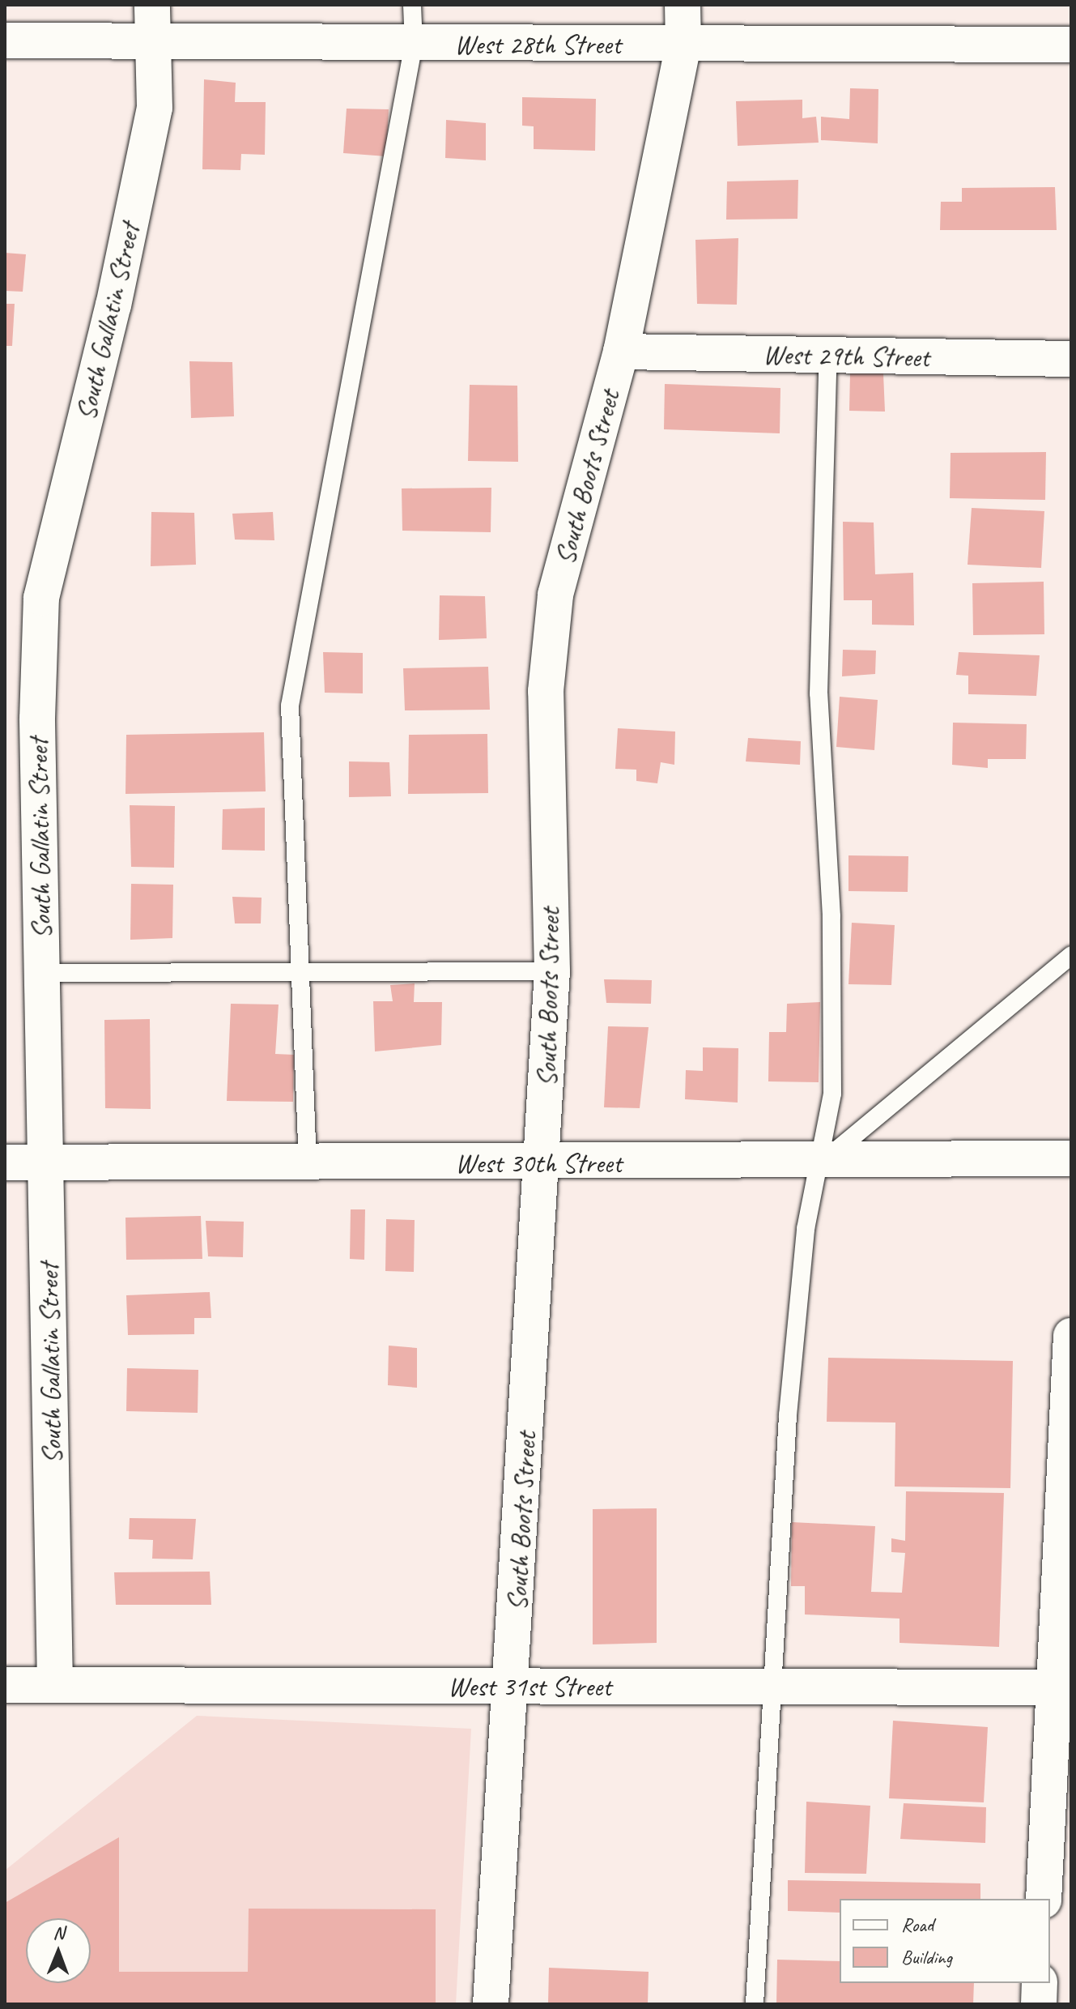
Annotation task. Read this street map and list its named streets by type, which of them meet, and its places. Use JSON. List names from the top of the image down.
{
  "streets": {
    "street": [
      "West 28th Street",
      "South Gallatin Street",
      "West 29th Street",
      "South Boots Street",
      "West 30th Street",
      "West 31st Street"
    ]
  },
  "crossings": [
    ["West 28th Street", "South Gallatin Street"],
    ["West 28th Street", "South Boots Street"],
    ["South Gallatin Street", "West 30th Street"],
    ["South Gallatin Street", "West 31st Street"],
    ["West 29th Street", "South Boots Street"],
    ["South Boots Street", "West 30th Street"],
    ["South Boots Street", "West 31st Street"]
  ],
  "legend": ["Road", "Building"],
  "north": "top"
}
